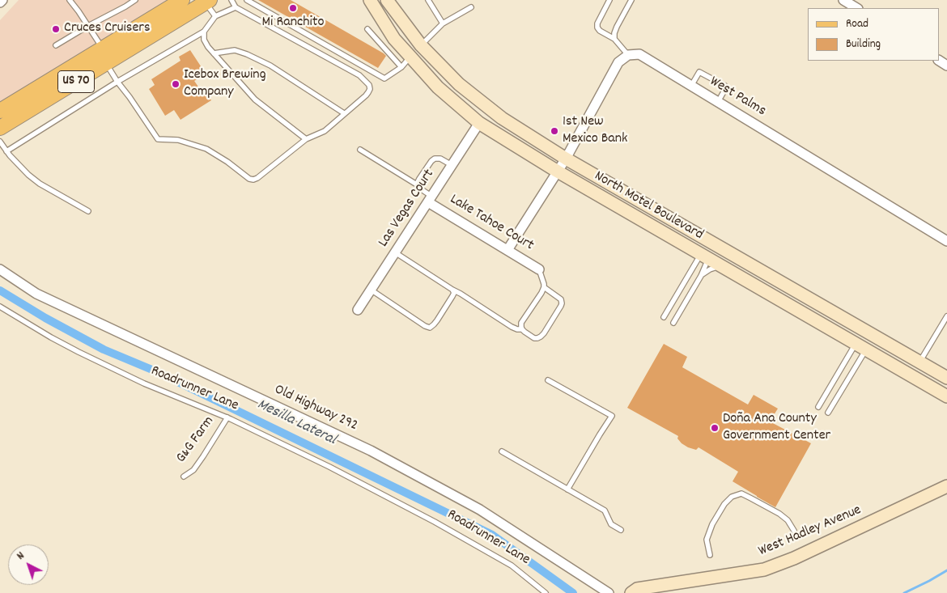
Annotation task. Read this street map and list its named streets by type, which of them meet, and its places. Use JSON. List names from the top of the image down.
{
  "streets": {
    "main road": ["US 70", "North Motel Boulevard", "West Hadley Avenue"],
    "street": [
      "West Palms",
      "Las Vegas Court",
      "Lake Tahoe Court",
      "Old Highway 292"
    ],
    "lane": ["Roadrunner Lane", "G&G Farm"]
  },
  "crossings": [
    ["North Motel Boulevard", "Las Vegas Court"],
    ["Las Vegas Court", "Lake Tahoe Court"],
    ["Roadrunner Lane", "G&G Farm"]
  ],
  "water": ["Mesilla Lateral"],
  "places": [
    "Mi Ranchito",
    "Cruces Cruisers",
    "Icebox Brewing Company",
    "1st New Mexico Bank",
    "Doña Ana County Government Center"
  ],
  "legend": ["Road", "Building"],
  "north": "top left"
}
